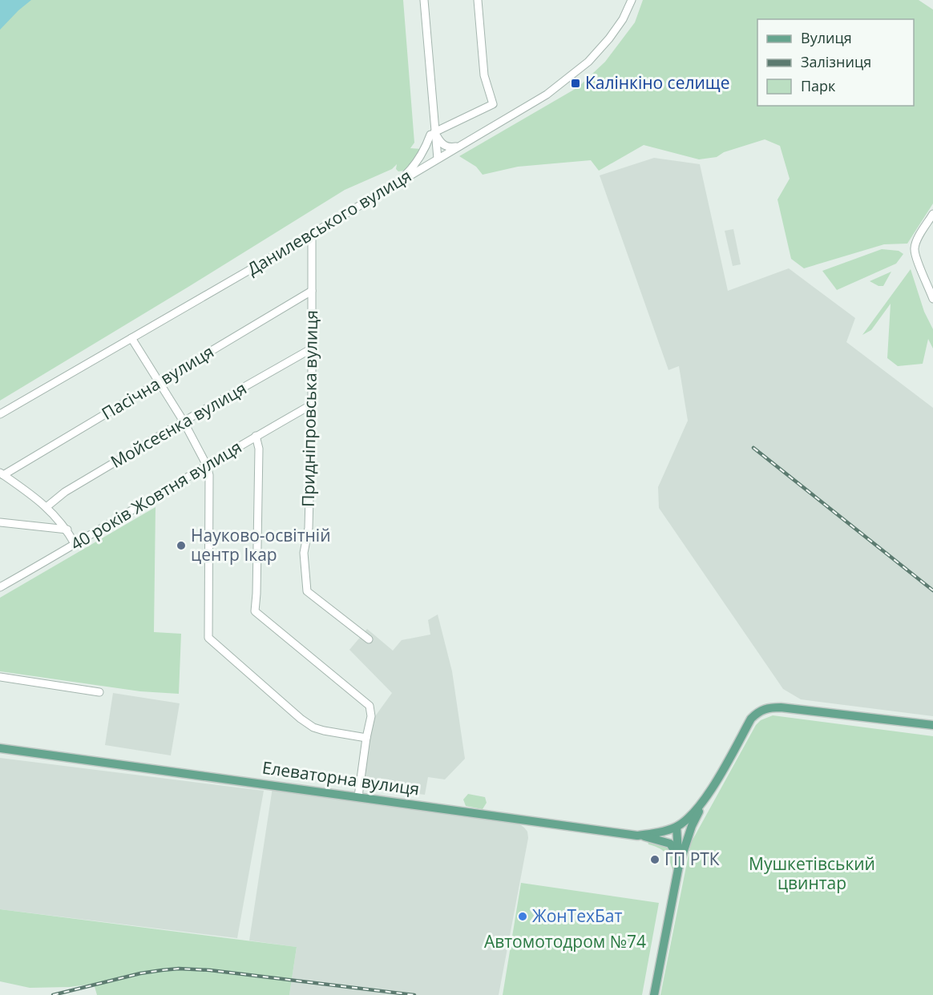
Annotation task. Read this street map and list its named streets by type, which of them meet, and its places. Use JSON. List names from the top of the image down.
{
  "streets": {
    "main road": ["Елеваторна вулиця"],
    "street": [
      "Данилевського вулиця",
      "Пасічна вулиця",
      "Придніпровська вулиця",
      "Мойсеєнка вулиця",
      "40 років Жовтня вулиця"
    ]
  },
  "crossings": [
    ["Данилевського вулиця", "Придніпровська вулиця"],
    ["Пасічна вулиця", "Придніпровська вулиця"],
    ["Придніпровська вулиця", "Мойсеєнка вулиця"],
    ["Придніпровська вулиця", "40 років Жовтня вулиця"]
  ],
  "parks": ["Мушкетівський цвинтар", "Автомотодром №74"],
  "places": {
    "transit": ["Калінкіно селище"],
    "other": ["Науково-освітній центр Ікар", "ГП РТК", "ЖонТехБат"]
  },
  "legend": ["Вулиця", "Залізниця", "Парк"]
}
